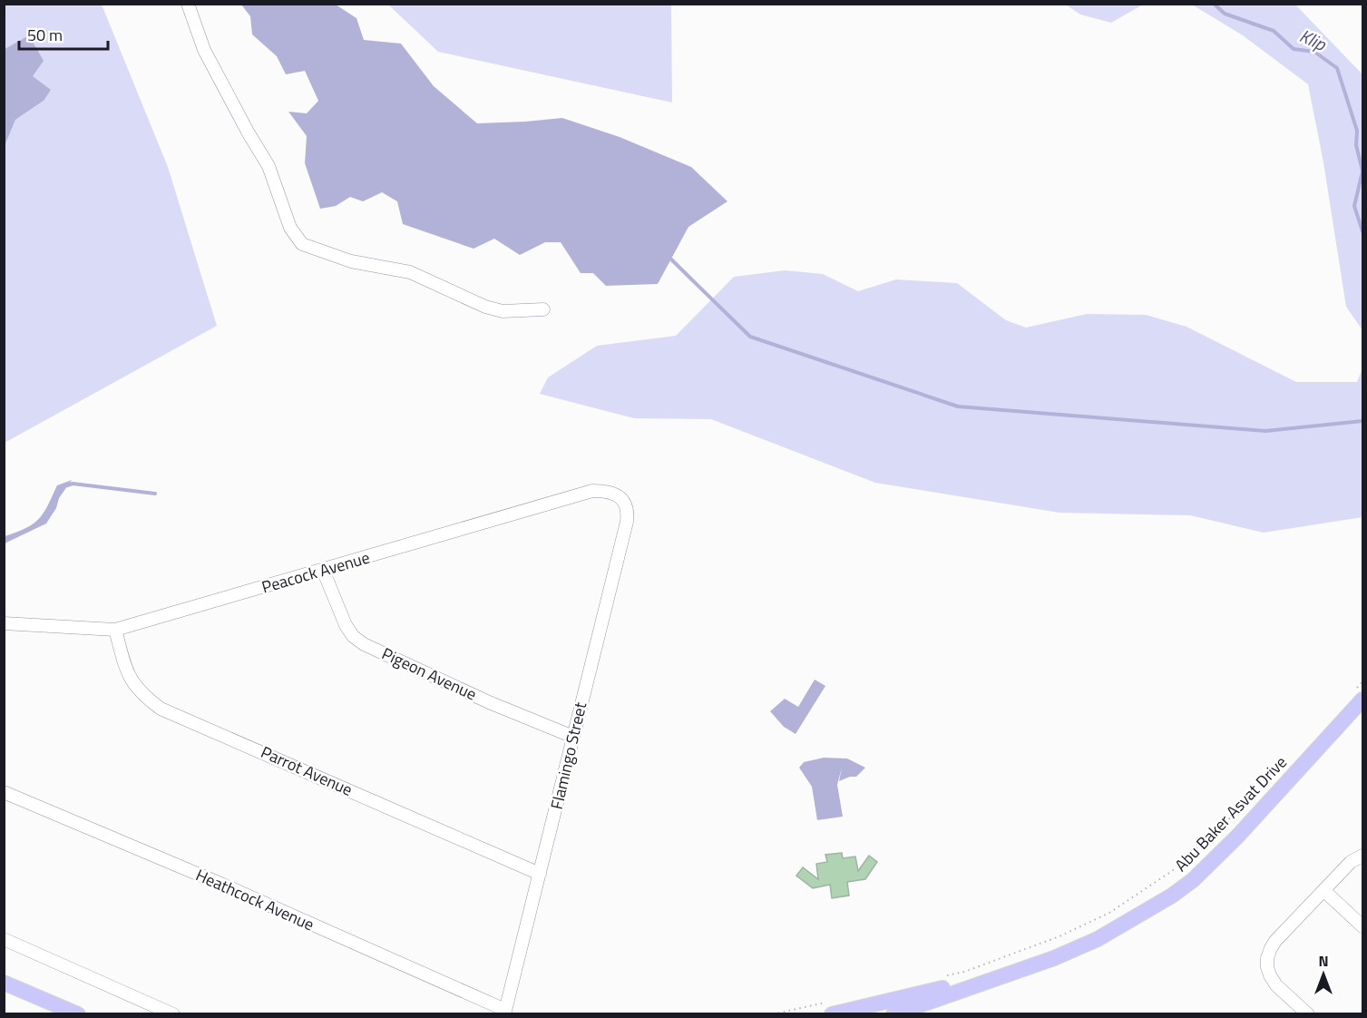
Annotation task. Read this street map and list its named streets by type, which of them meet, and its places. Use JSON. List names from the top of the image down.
{
  "streets": {
    "main road": ["Abu Baker Asvat Drive"],
    "street": [
      "Peacock Avenue",
      "Pigeon Avenue",
      "Flamingo Street",
      "Parrot Avenue",
      "Heathcock Avenue"
    ]
  },
  "crossings": [
    ["Peacock Avenue", "Pigeon Avenue"],
    ["Peacock Avenue", "Flamingo Street"],
    ["Peacock Avenue", "Parrot Avenue"],
    ["Pigeon Avenue", "Flamingo Street"],
    ["Flamingo Street", "Parrot Avenue"],
    ["Flamingo Street", "Heathcock Avenue"]
  ],
  "water": ["Klip"],
  "scale_bar": "50 m",
  "north": "top"
}
